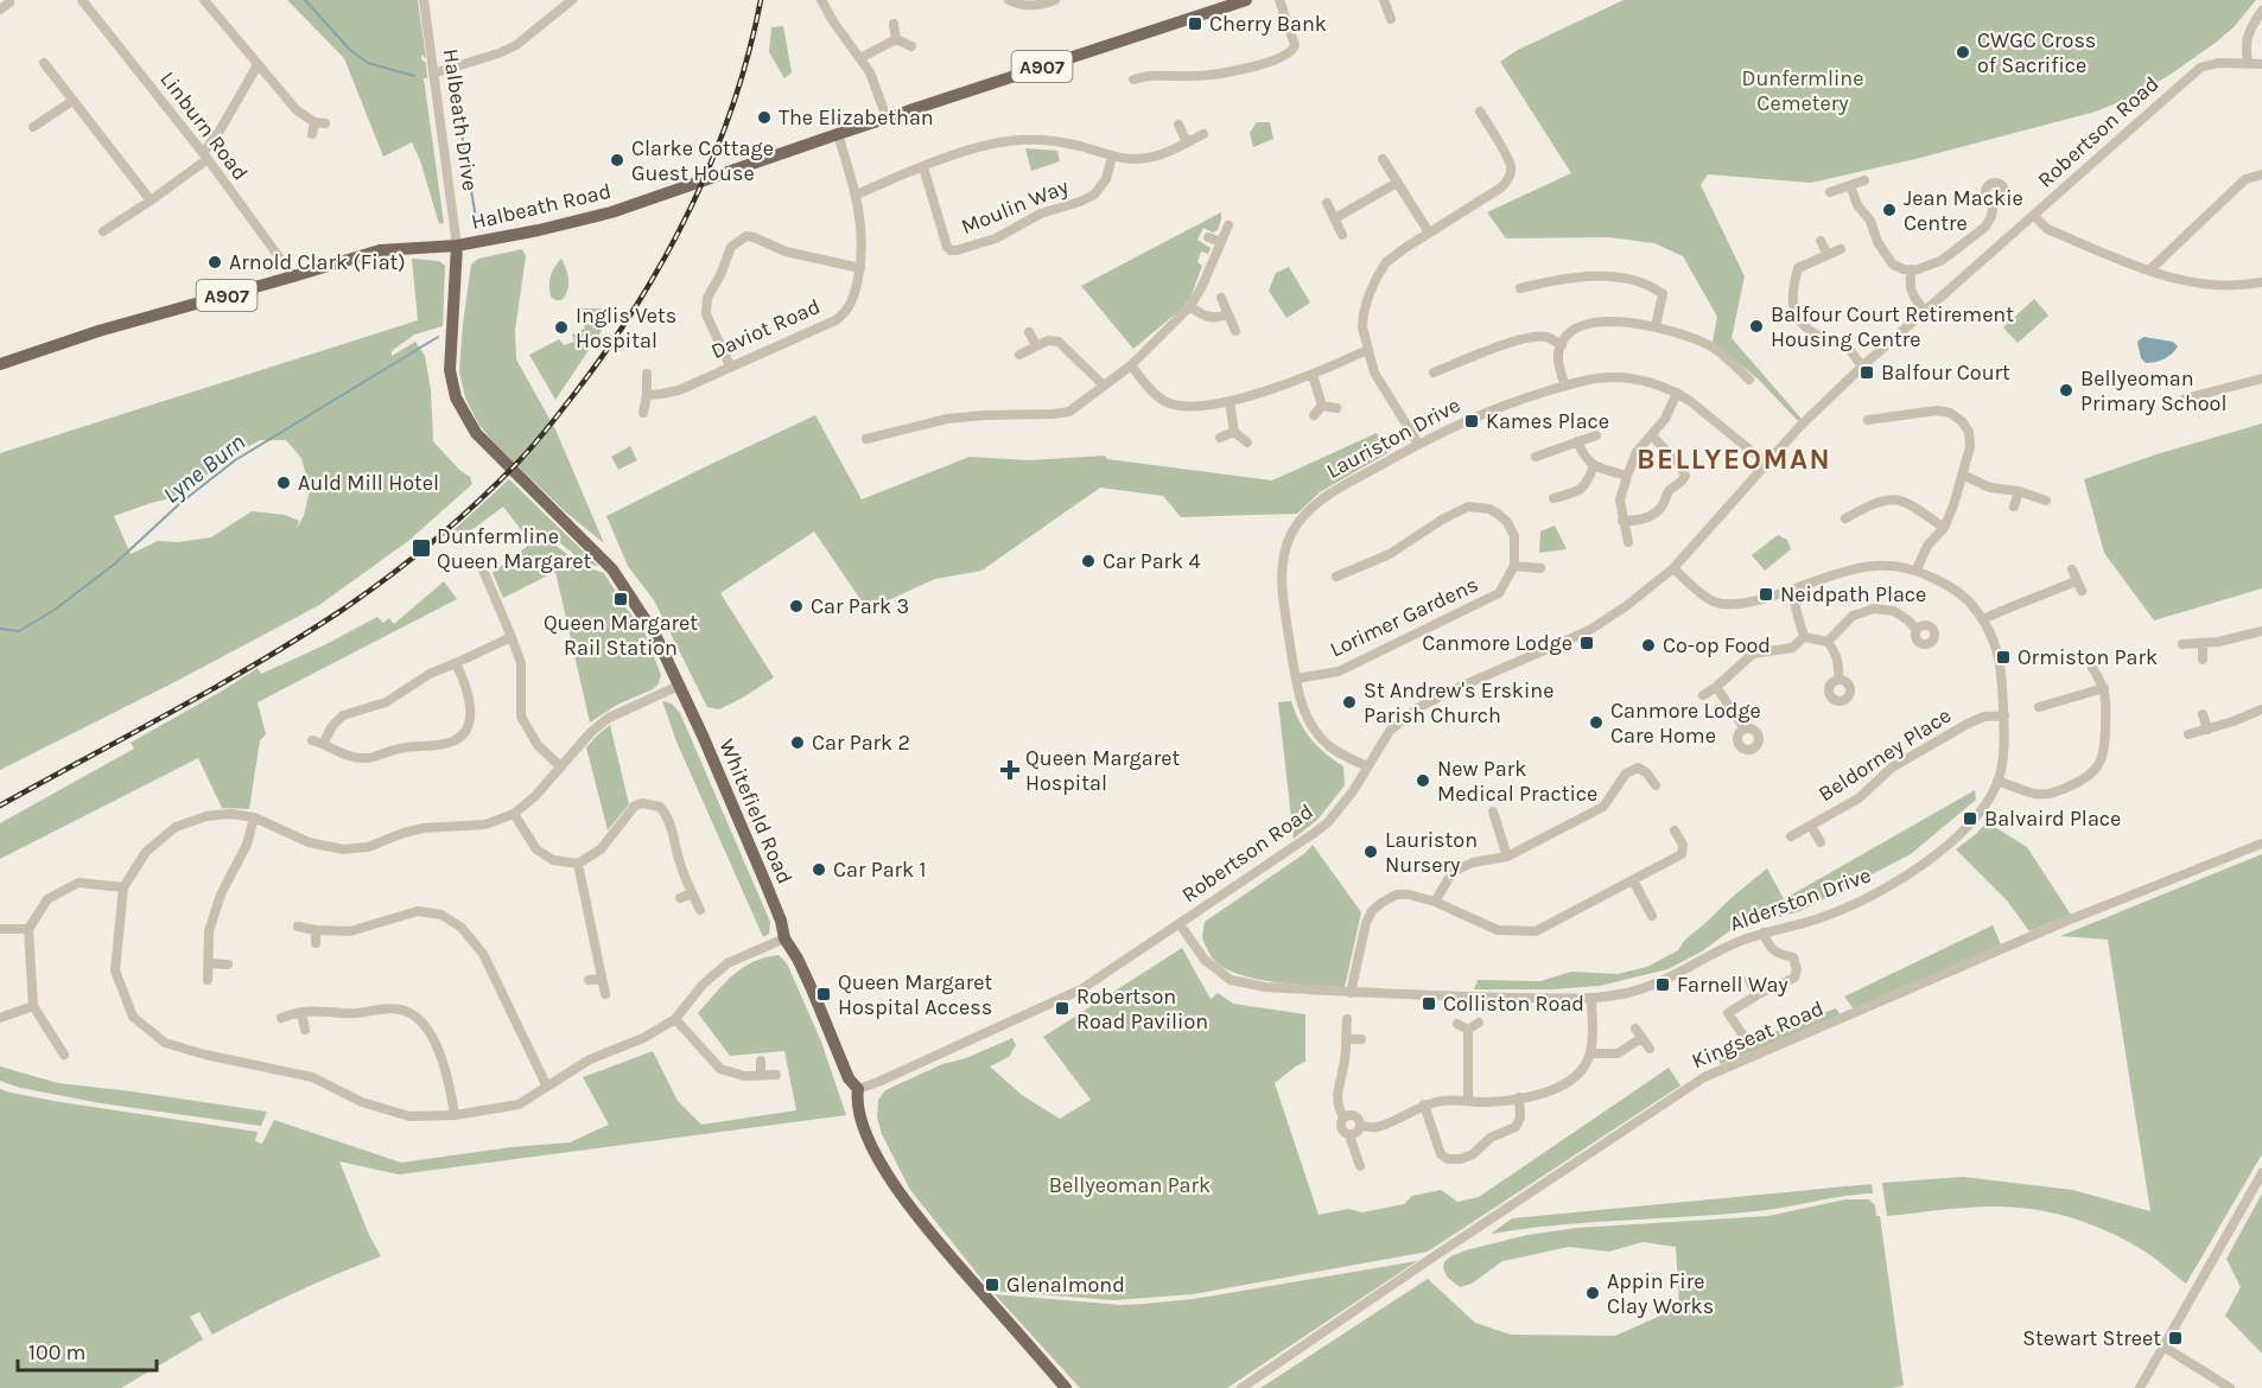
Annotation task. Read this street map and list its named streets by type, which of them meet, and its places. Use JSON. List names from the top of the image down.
{
  "streets": {
    "main road": ["A907", "Halbeath Road", "Whitefield Road"],
    "street": [
      "Halbeath Drive",
      "Linburn Road",
      "Robertson Road",
      "Moulin Way",
      "Daviot Road",
      "Lauriston Drive",
      "Lorimer Gardens",
      "Beldorney Place",
      "Alderston Drive",
      "Kingseat Road"
    ]
  },
  "crossings": [
    ["Halbeath Drive", "Halbeath Road"],
    ["Halbeath Drive", "Whitefield Road"],
    ["Linburn Road", "Halbeath Road"],
    ["Robertson Road", "Lauriston Drive"],
    ["Robertson Road", "Whitefield Road"],
    ["Robertson Road", "Alderston Drive"],
    ["Halbeath Road", "Daviot Road"],
    ["Halbeath Road", "Whitefield Road"],
    ["Lauriston Drive", "Lorimer Gardens"],
    ["Beldorney Place", "Alderston Drive"]
  ],
  "districts": ["BELLYEOMAN"],
  "water": ["Lyne Burn"],
  "parks": ["Dunfermline Cemetery", "Bellyeoman Park"],
  "places": {
    "transit": [
      "Cherry Bank",
      "Balfour Court",
      "Kames Place",
      "Dunfermline Queen Margaret",
      "Neidpath Place",
      "Queen Margaret Rail Station",
      "Canmore Lodge",
      "Ormiston Park",
      "Balvaird Place",
      "Farnell Way",
      "Queen Margaret Hospital Access",
      "Colliston Road",
      "Robertson Road Pavilion",
      "Glenalmond",
      "Stewart Street"
    ],
    "other": [
      "CWGC Cross of Sacrifice",
      "The Elizabethan",
      "Clarke Cottage Guest House",
      "Jean Mackie Centre",
      "Arnold Clark (Fiat)",
      "Balfour Court Retirement Housing Centre",
      "Inglis Vets Hospital",
      "Bellyeoman Primary School",
      "Auld Mill Hotel",
      "Car Park 4",
      "Car Park 3",
      "Co-op Food",
      "St Andrew's Erskine Parish Church",
      "Canmore Lodge Care Home",
      "Car Park 2",
      "New Park Medical Practice",
      "Lauriston Nursery",
      "Car Park 1",
      "Appin Fire Clay Works"
    ],
    "health": ["Queen Margaret Hospital"]
  },
  "scale_bar": "100 m"
}
